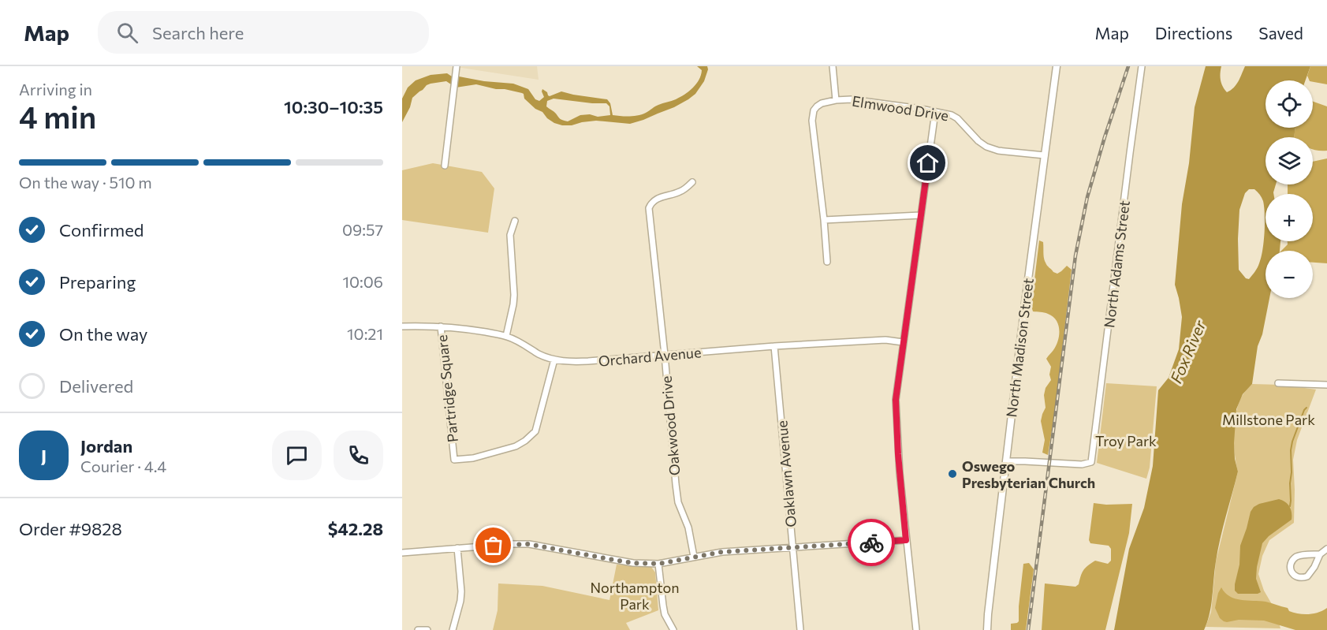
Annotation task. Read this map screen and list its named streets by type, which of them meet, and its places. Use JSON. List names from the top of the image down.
{
  "streets": {
    "street": [
      "Elmwood Drive",
      "North Adams Street",
      "North Madison Street",
      "Orchard Avenue",
      "Partridge Square",
      "Oakwood Drive",
      "Oaklawn Avenue"
    ]
  },
  "crossings": [
    ["Elmwood Drive", "North Madison Street"],
    ["North Adams Street", "North Madison Street"],
    ["Orchard Avenue", "Partridge Square"],
    ["Orchard Avenue", "Oakwood Drive"],
    ["Orchard Avenue", "Oaklawn Avenue"]
  ],
  "water": ["Fox River"],
  "parks": ["Millstone Park", "Troy Park", "Northampton Park"],
  "places": ["Oswego Presbyterian Church"],
  "page": {
    "header": "Map",
    "search": "Search here",
    "nav": ["Map", "Directions", "Saved"],
    "heading": ["4 min", "Arriving in", "10:30–10:35"],
    "panel": [
      "Jordan",
      "Courier · 4.4",
      "Order #9828",
      "$42.28"
    ],
    "map_buttons": ["+", "−"],
    "bar": "On the way · 510 m",
    "list": [
      ["Confirmed", "09:57"],
      ["Preparing", "10:06"],
      ["On the way", "10:21"],
      "Delivered"
    ],
    "round": "J"
  }
}
